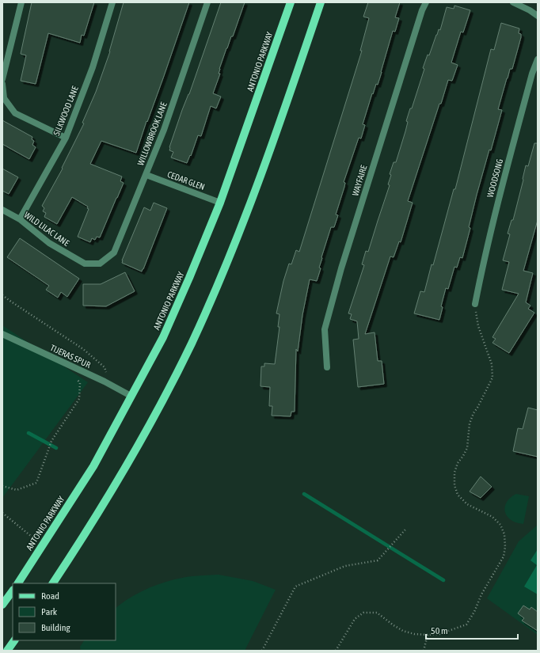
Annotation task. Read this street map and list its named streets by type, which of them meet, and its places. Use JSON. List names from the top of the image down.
{
  "streets": {
    "main road": ["ANTONIO PARKWAY"],
    "street": [
      "SILKWOOD LANE",
      "WILLOWBROOK LANE",
      "WOODSONG",
      "CEDAR GLEN",
      "WAYFAIRE",
      "WILD LILAC LANE",
      "TIJERAS SPUR"
    ]
  },
  "crossings": [
    ["ANTONIO PARKWAY", "CEDAR GLEN"],
    ["ANTONIO PARKWAY", "TIJERAS SPUR"],
    ["SILKWOOD LANE", "WILD LILAC LANE"],
    ["WILLOWBROOK LANE", "CEDAR GLEN"],
    ["WILLOWBROOK LANE", "WILD LILAC LANE"]
  ],
  "legend": ["Road", "Park", "Building"],
  "scale_bar": "50 m"
}
